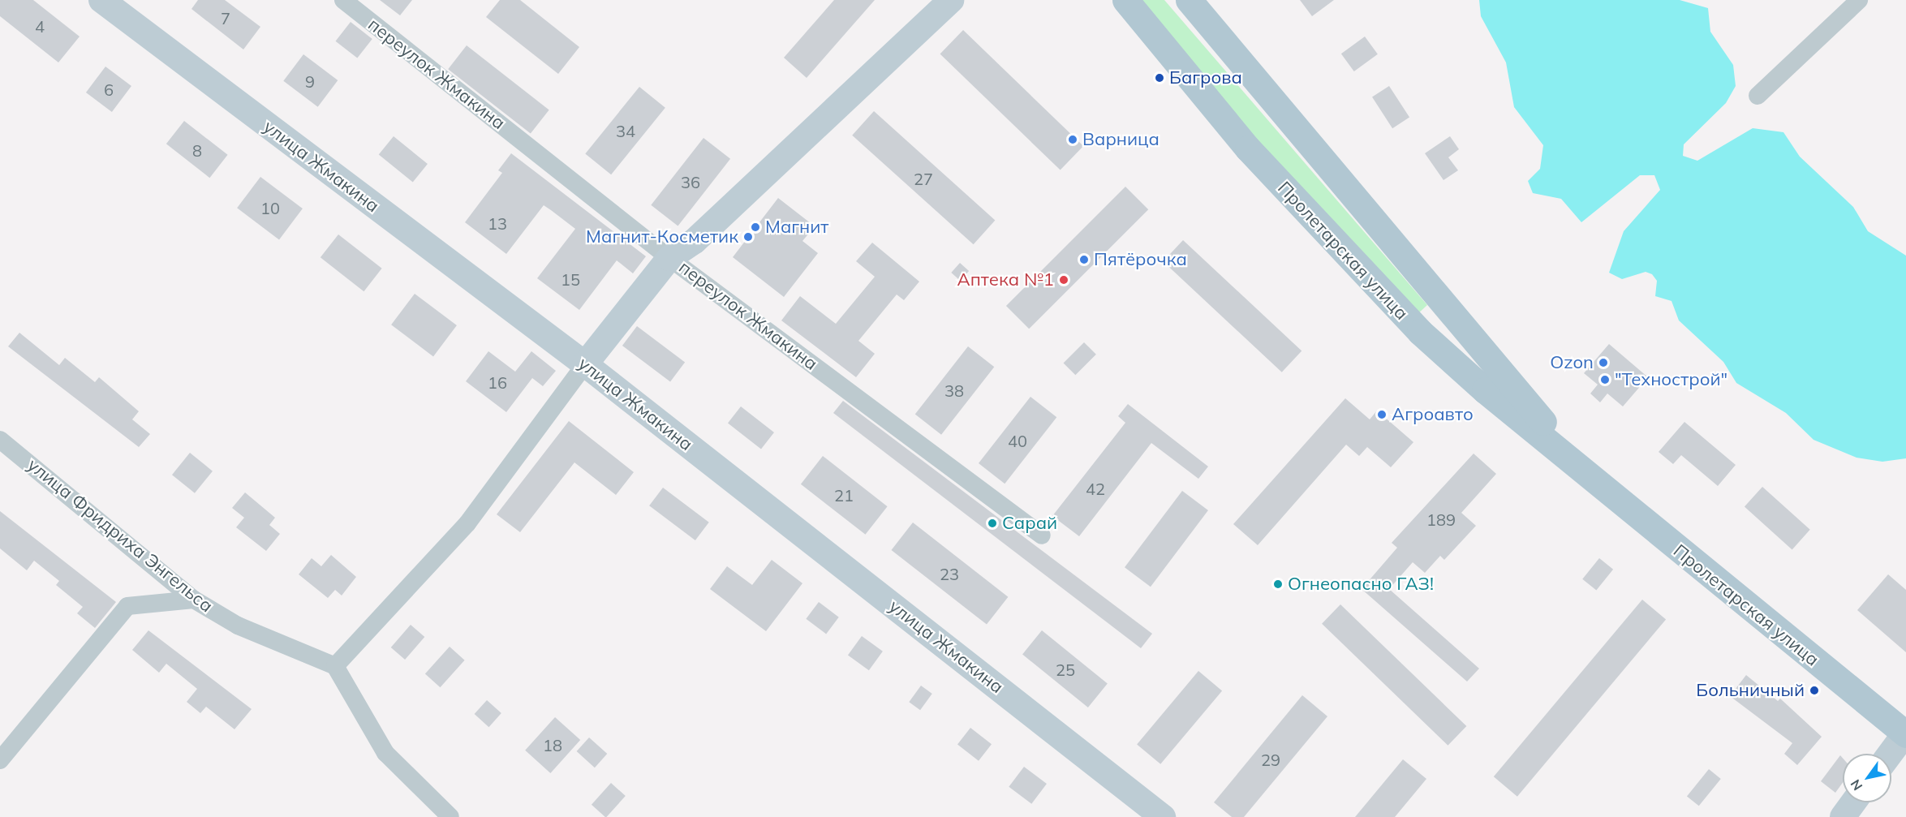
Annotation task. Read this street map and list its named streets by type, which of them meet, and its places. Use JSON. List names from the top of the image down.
{
  "streets": {
    "main road": ["Пролетарская улица"],
    "street": ["переулок Жмакина", "улица Жмакина", "улица Фридриха Энгельса"]
  },
  "places": [
    "Багрова",
    "Варница",
    "Магнит",
    "Магнит-Косметик",
    "Пятёрочка",
    "Аптека №1",
    "Ozon",
    "\"Технострой\"",
    "Агроавто",
    "Сарай",
    "Огнеопасно ГАЗ!",
    "Больничный"
  ],
  "house_numbers": [
    "7",
    "4",
    "9",
    "6",
    "34",
    "8",
    "27",
    "36",
    "10",
    "13",
    "15",
    "16",
    "38",
    "40",
    "42",
    "21",
    "189",
    "23",
    "25",
    "18",
    "29"
  ],
  "north": "bottom left"
}
